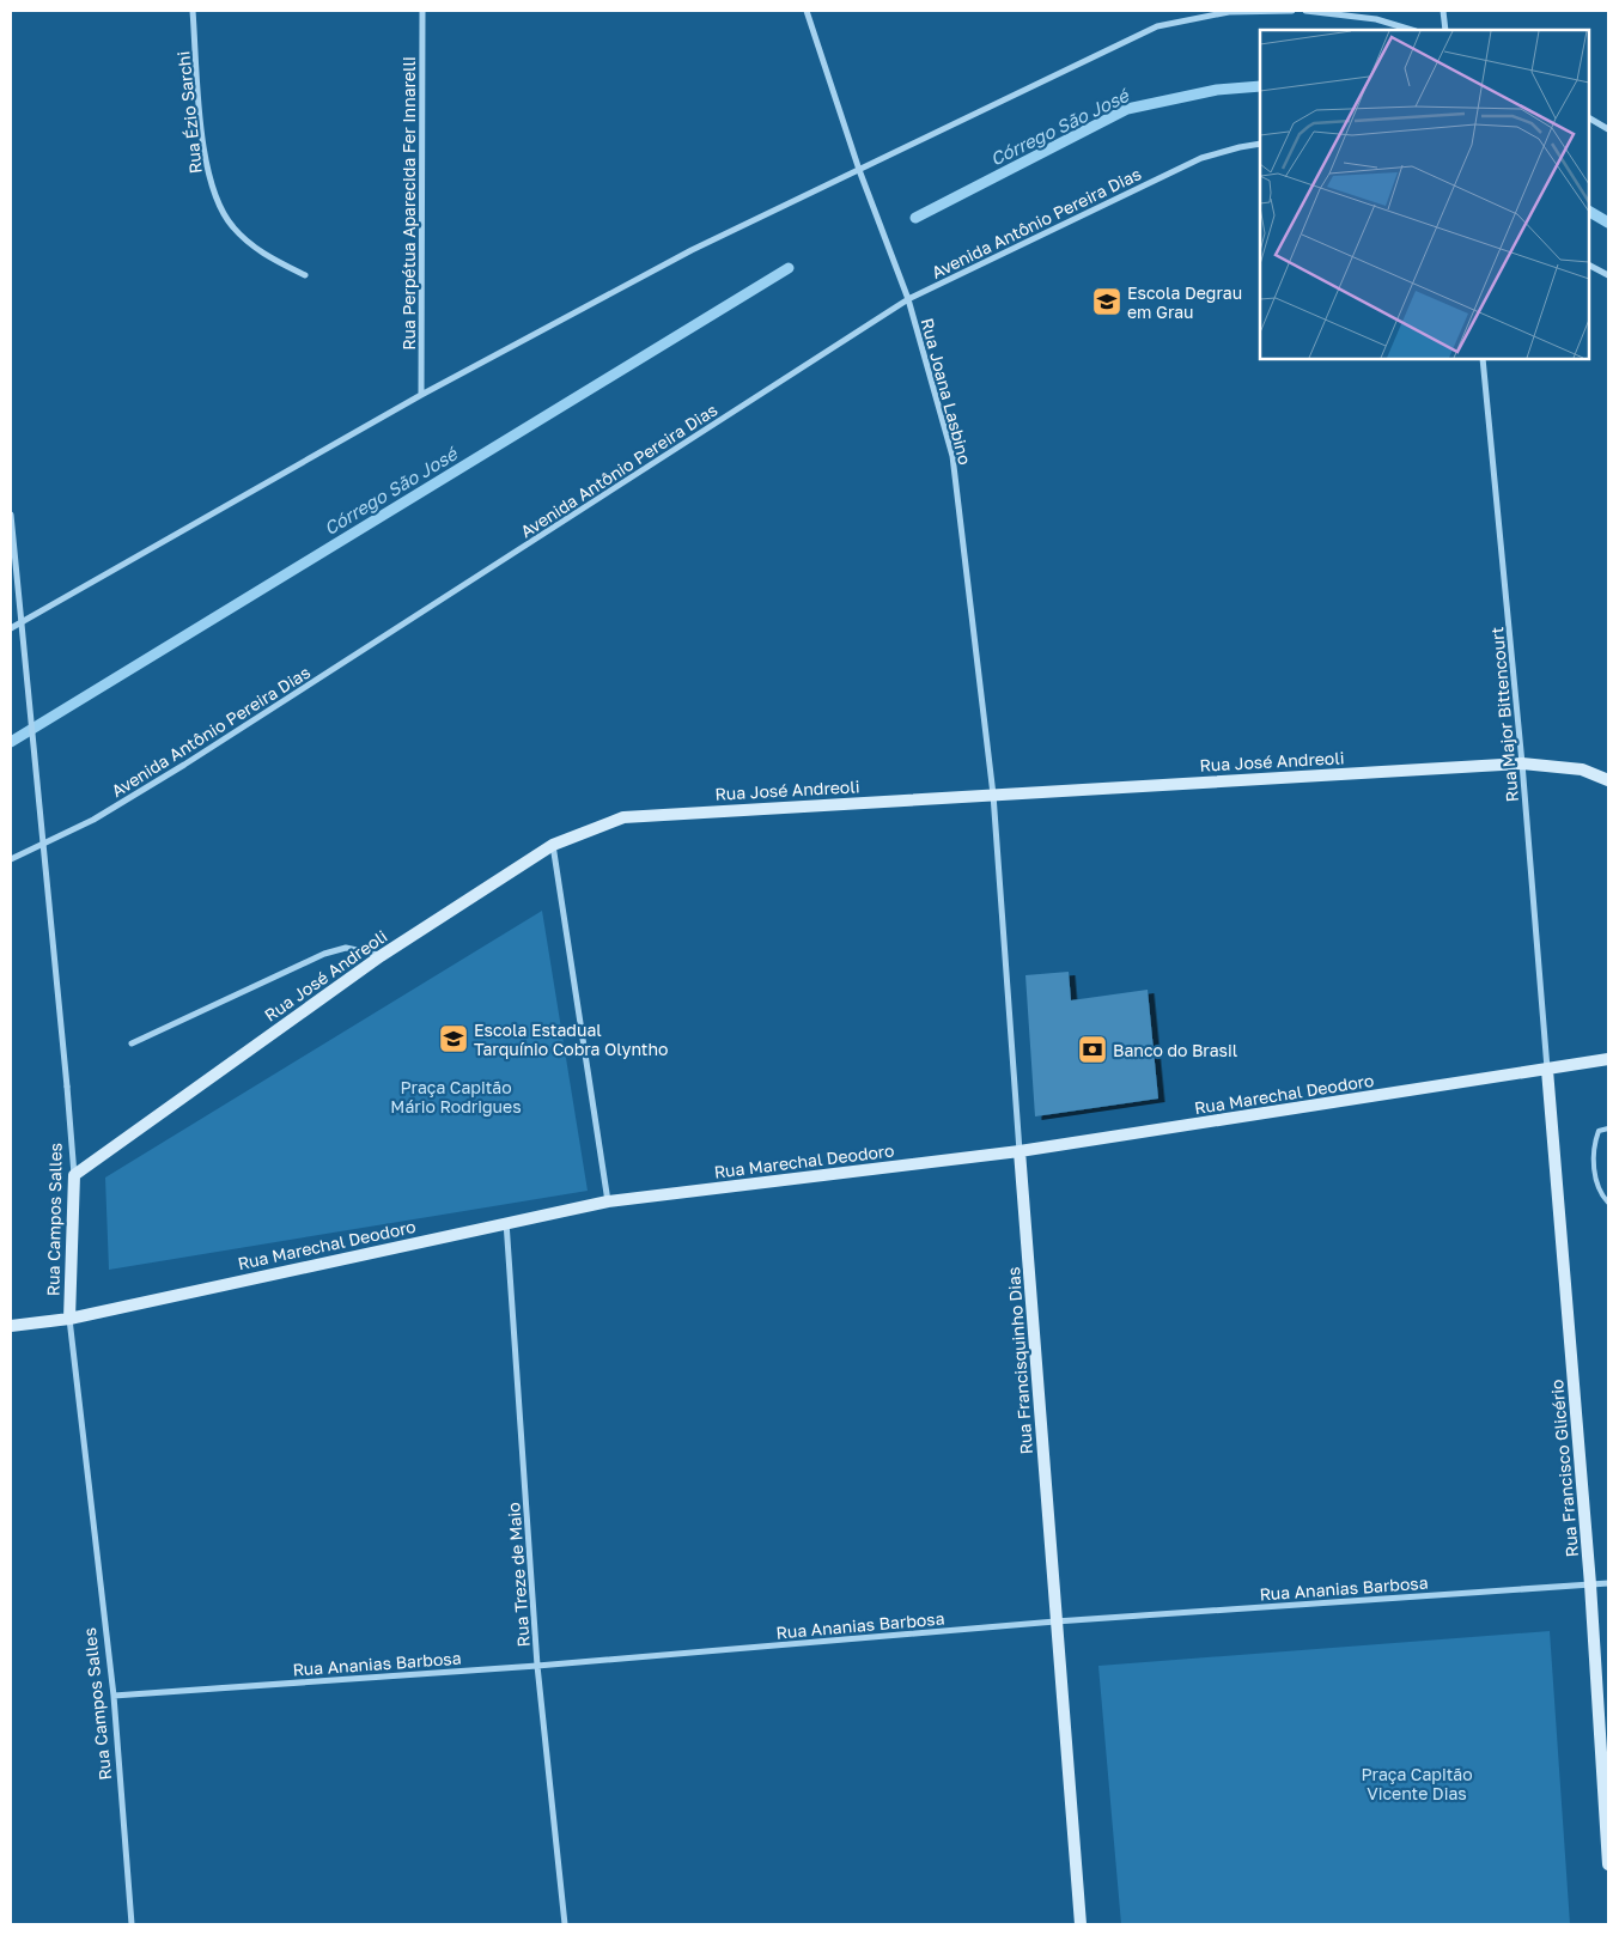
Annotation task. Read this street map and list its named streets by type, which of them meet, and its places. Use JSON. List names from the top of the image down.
{
  "streets": {
    "main road": [
      "Rua José Andreoli",
      "Rua Marechal Deodoro",
      "Rua Campos Salles",
      "Rua Francisquinho Dias",
      "Rua Francisco Glicério"
    ],
    "street": [
      "Rua Ézio Sarchi",
      "Rua Perpétua Aparecida Fer Innarelli",
      "Avenida Antônio Pereira Dias",
      "Rua Joana Lasbino",
      "Rua Major Bittencourt",
      "Rua Treze de Maio",
      "Rua Ananias Barbosa"
    ]
  },
  "crossings": [
    ["Avenida Antônio Pereira Dias", "Rua Joana Lasbino"],
    ["Rua Joana Lasbino", "Rua José Andreoli"],
    ["Rua Joana Lasbino", "Rua Francisquinho Dias"],
    ["Rua Major Bittencourt", "Rua José Andreoli"],
    ["Rua Major Bittencourt", "Rua Marechal Deodoro"],
    ["Rua Major Bittencourt", "Rua Francisco Glicério"],
    ["Rua José Andreoli", "Rua Campos Salles"],
    ["Rua José Andreoli", "Rua Francisquinho Dias"],
    ["Rua Marechal Deodoro", "Rua Campos Salles"],
    ["Rua Marechal Deodoro", "Rua Francisquinho Dias"],
    ["Rua Marechal Deodoro", "Rua Francisco Glicério"],
    ["Rua Marechal Deodoro", "Rua Treze de Maio"],
    ["Rua Campos Salles", "Rua Ananias Barbosa"],
    ["Rua Francisquinho Dias", "Rua Ananias Barbosa"],
    ["Rua Francisco Glicério", "Rua Ananias Barbosa"],
    ["Rua Treze de Maio", "Rua Ananias Barbosa"]
  ],
  "water": ["Córrego São José"],
  "parks": ["Praça Capitão Mário Rodrigues", "Praça Capitão Vicente Dias"],
  "places": {
    "school or university": ["Escola Degrau em Grau", "Escola Estadual Tarquínio Cobra Olyntho"],
    "bank": ["Banco do Brasil"]
  }
}
